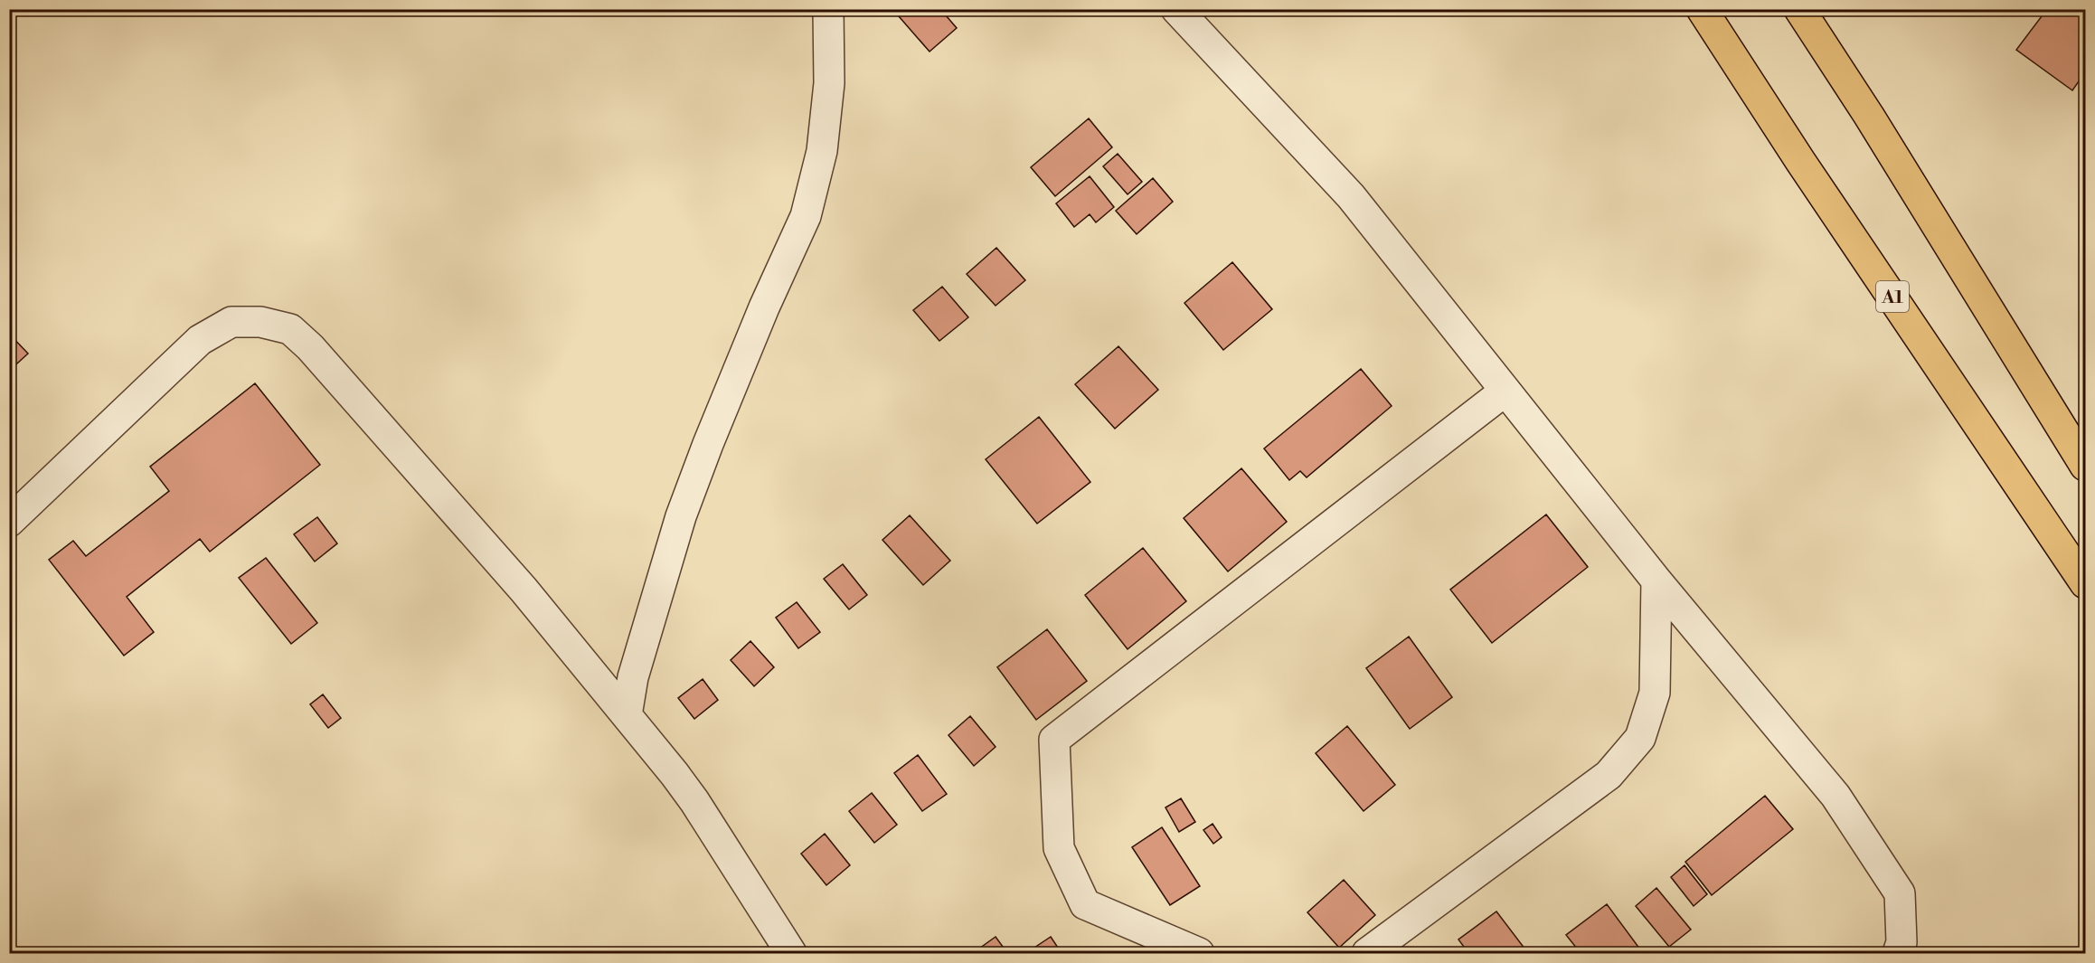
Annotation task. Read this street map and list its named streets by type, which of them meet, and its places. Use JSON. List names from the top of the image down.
{
  "streets": {
    "highway": ["A1"]
  }
}
